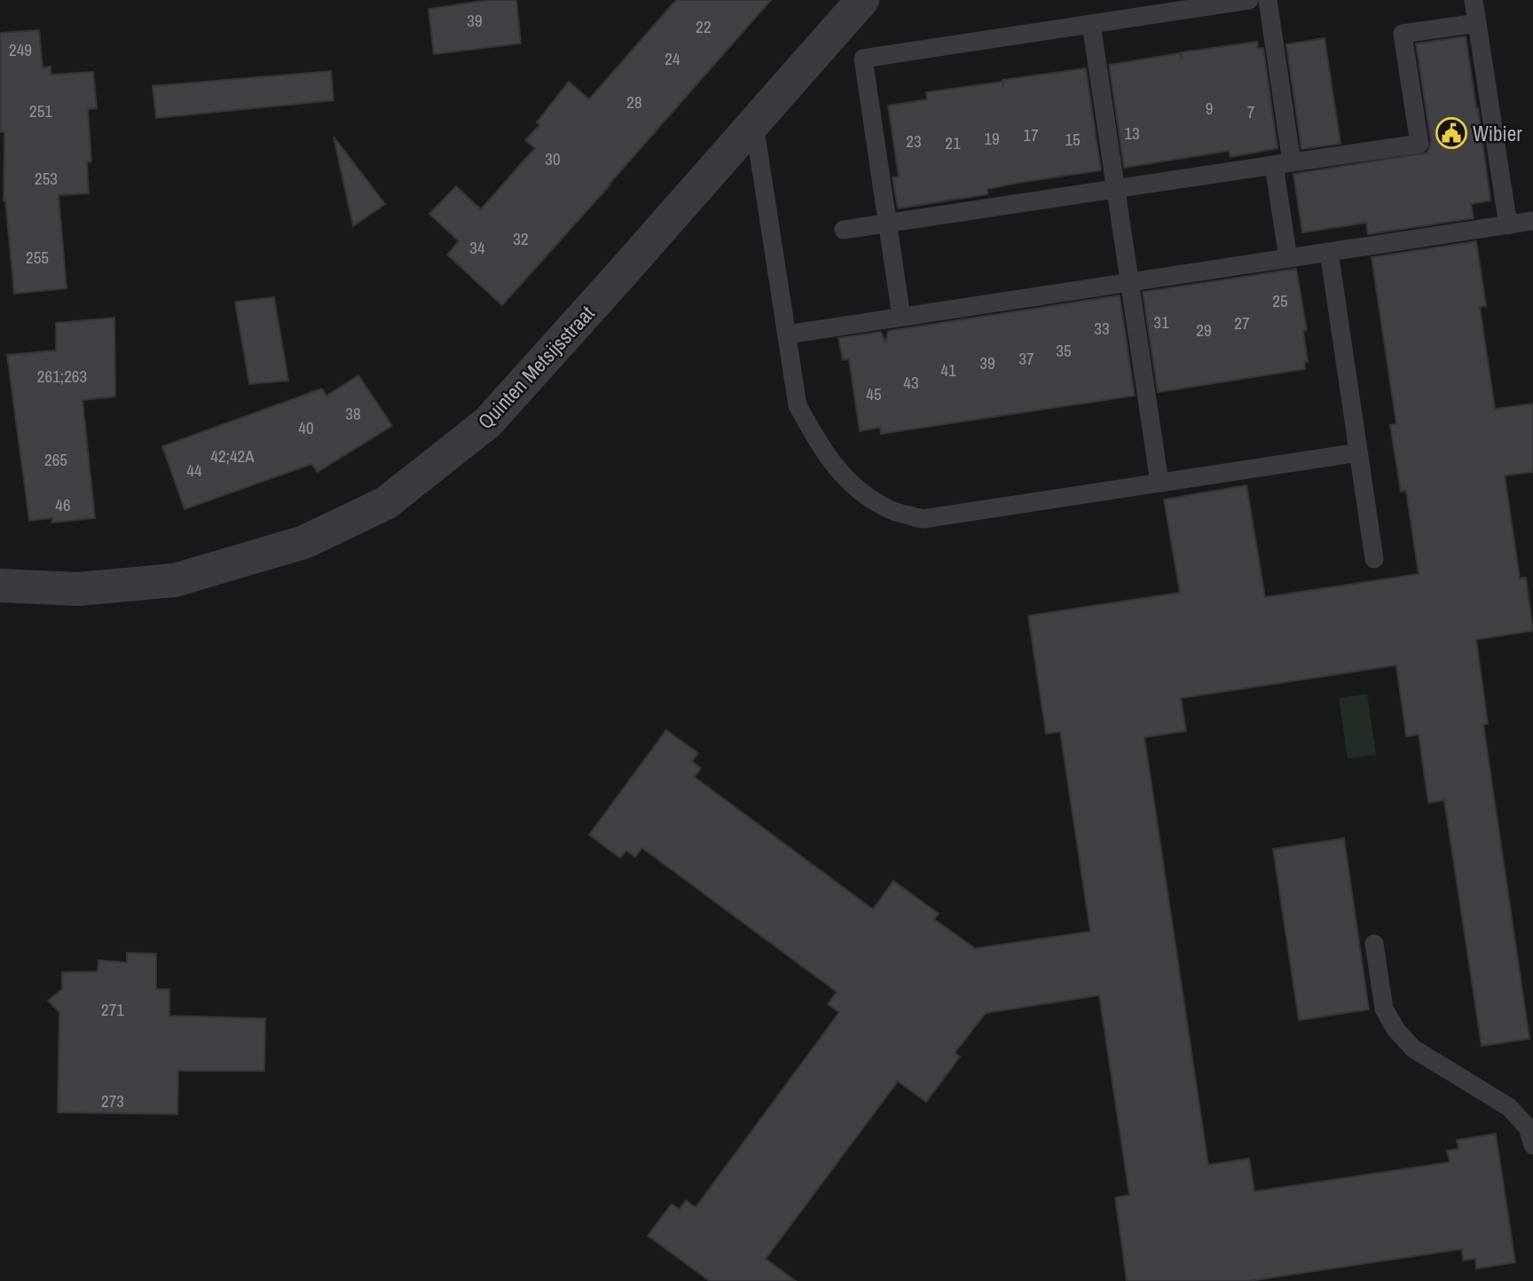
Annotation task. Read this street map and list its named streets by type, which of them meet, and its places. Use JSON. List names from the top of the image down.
{
  "streets": {
    "street": ["Quinten Metsijsstraat"]
  },
  "places": {
    "public building": ["Wibier"]
  },
  "house_numbers": [
    "39",
    "22",
    "249",
    "24",
    "28",
    "9",
    "251",
    "7",
    "13",
    "17",
    "19",
    "15",
    "23",
    "21",
    "30",
    "253",
    "32",
    "34",
    "255",
    "25",
    "31",
    "27",
    "33",
    "29",
    "35",
    "37",
    "39",
    "41",
    "261;263",
    "43",
    "45",
    "38",
    "40",
    "42;42A",
    "265",
    "44",
    "46",
    "271",
    "273"
  ]
}
